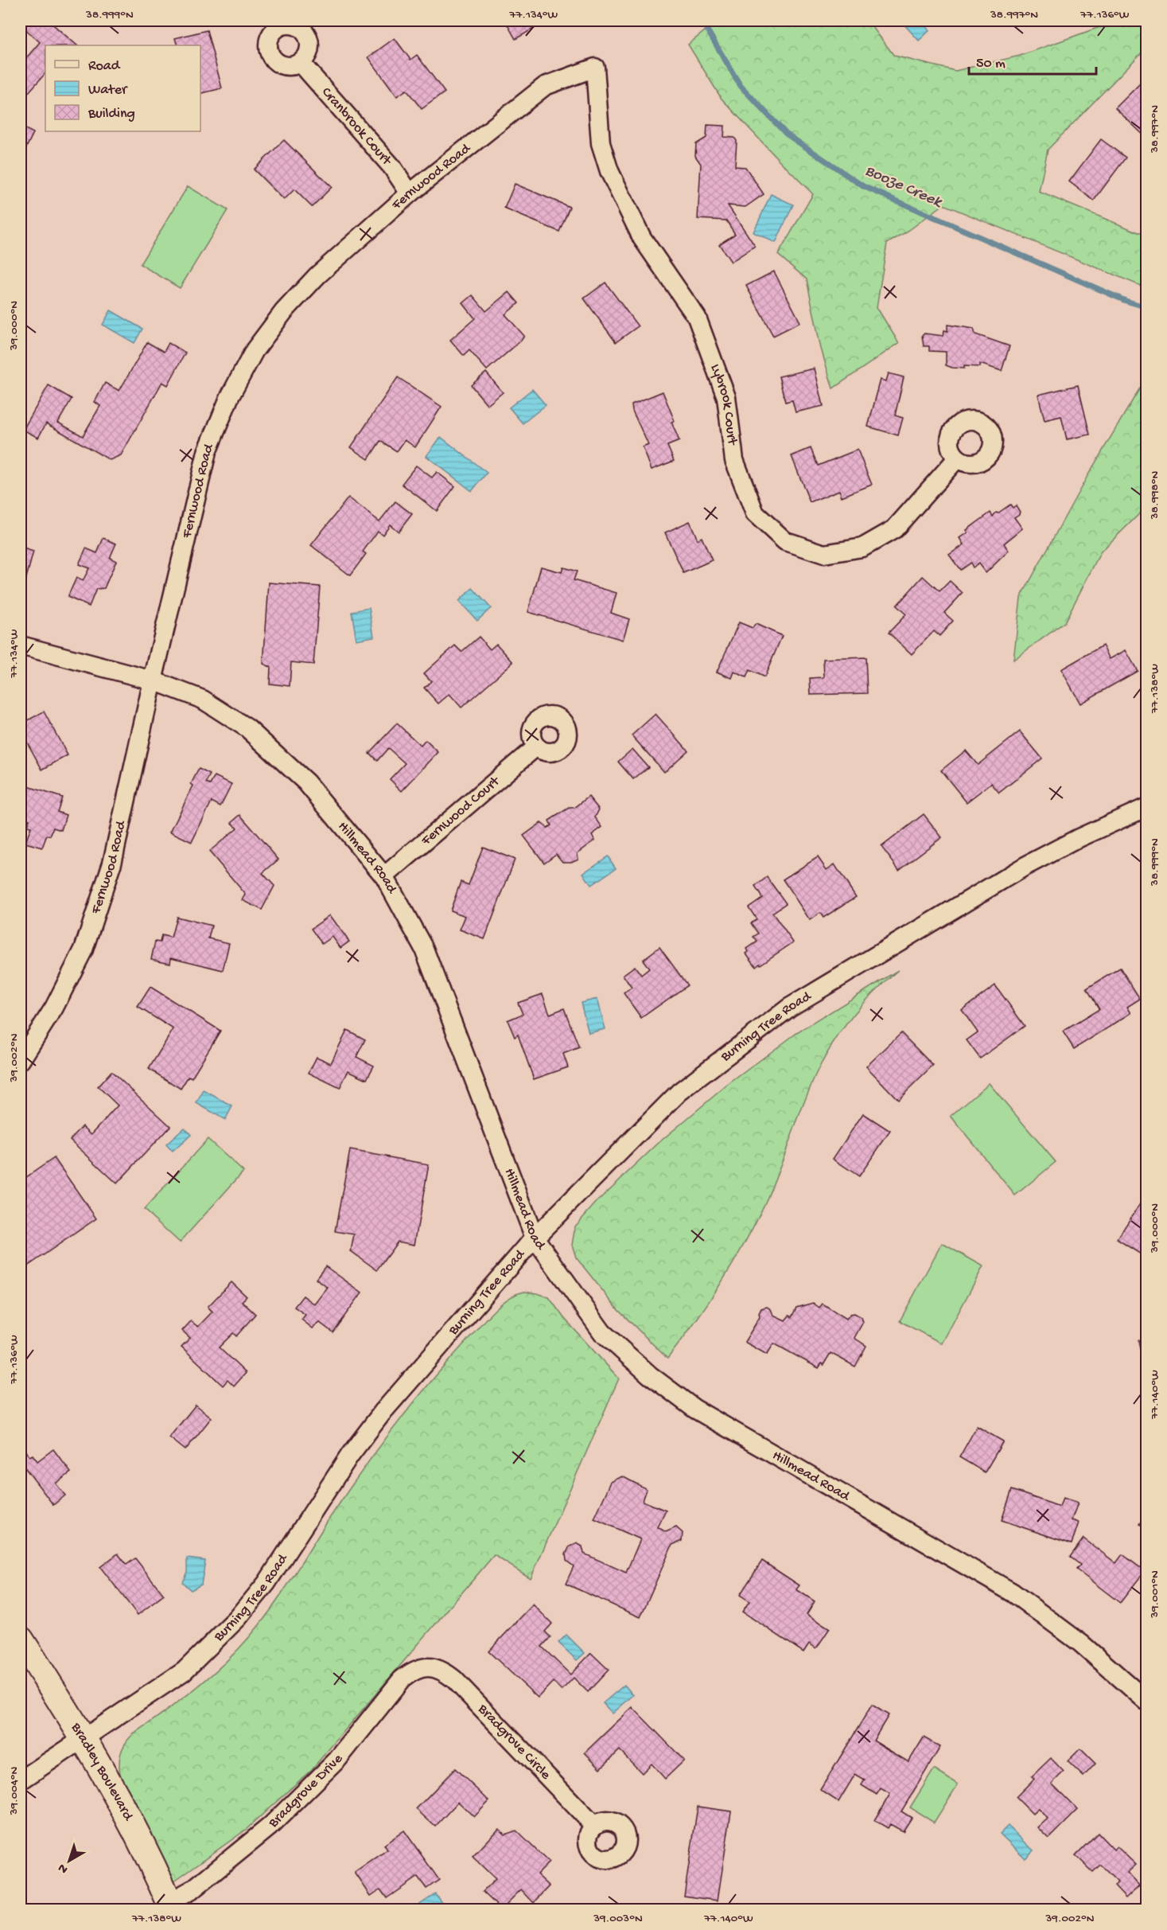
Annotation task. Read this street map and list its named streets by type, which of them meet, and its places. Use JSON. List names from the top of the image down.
{
  "streets": {
    "main road": ["Bradley Boulevard"],
    "street": [
      "Cranbrook Court",
      "Fernwood Road",
      "Lybrook Court",
      "Fernwood Court",
      "Hillmead Road",
      "Burning Tree Road",
      "Bradgrove Circle",
      "Bradgrove Drive"
    ]
  },
  "crossings": [
    ["Cranbrook Court", "Fernwood Road"],
    ["Fernwood Road", "Lybrook Court"],
    ["Fernwood Road", "Hillmead Road"],
    ["Fernwood Court", "Hillmead Road"],
    ["Hillmead Road", "Burning Tree Road"],
    ["Burning Tree Road", "Bradley Boulevard"],
    ["Bradgrove Circle", "Bradgrove Drive"],
    ["Bradley Boulevard", "Bradgrove Drive"]
  ],
  "water": ["Booze Creek"],
  "legend": ["Road", "Water", "Building"],
  "scale_bar": "50 m",
  "north": "bottom left",
  "coordinates": [
    "38.999°N",
    "77.134°W",
    "38.997°N",
    "77.136°W",
    "39.000°N",
    "38.998°N",
    "77.138°W",
    "39.002°N",
    "77.140°W",
    "39.001°N",
    "39.004°N",
    "39.003°N"
  ]
}
